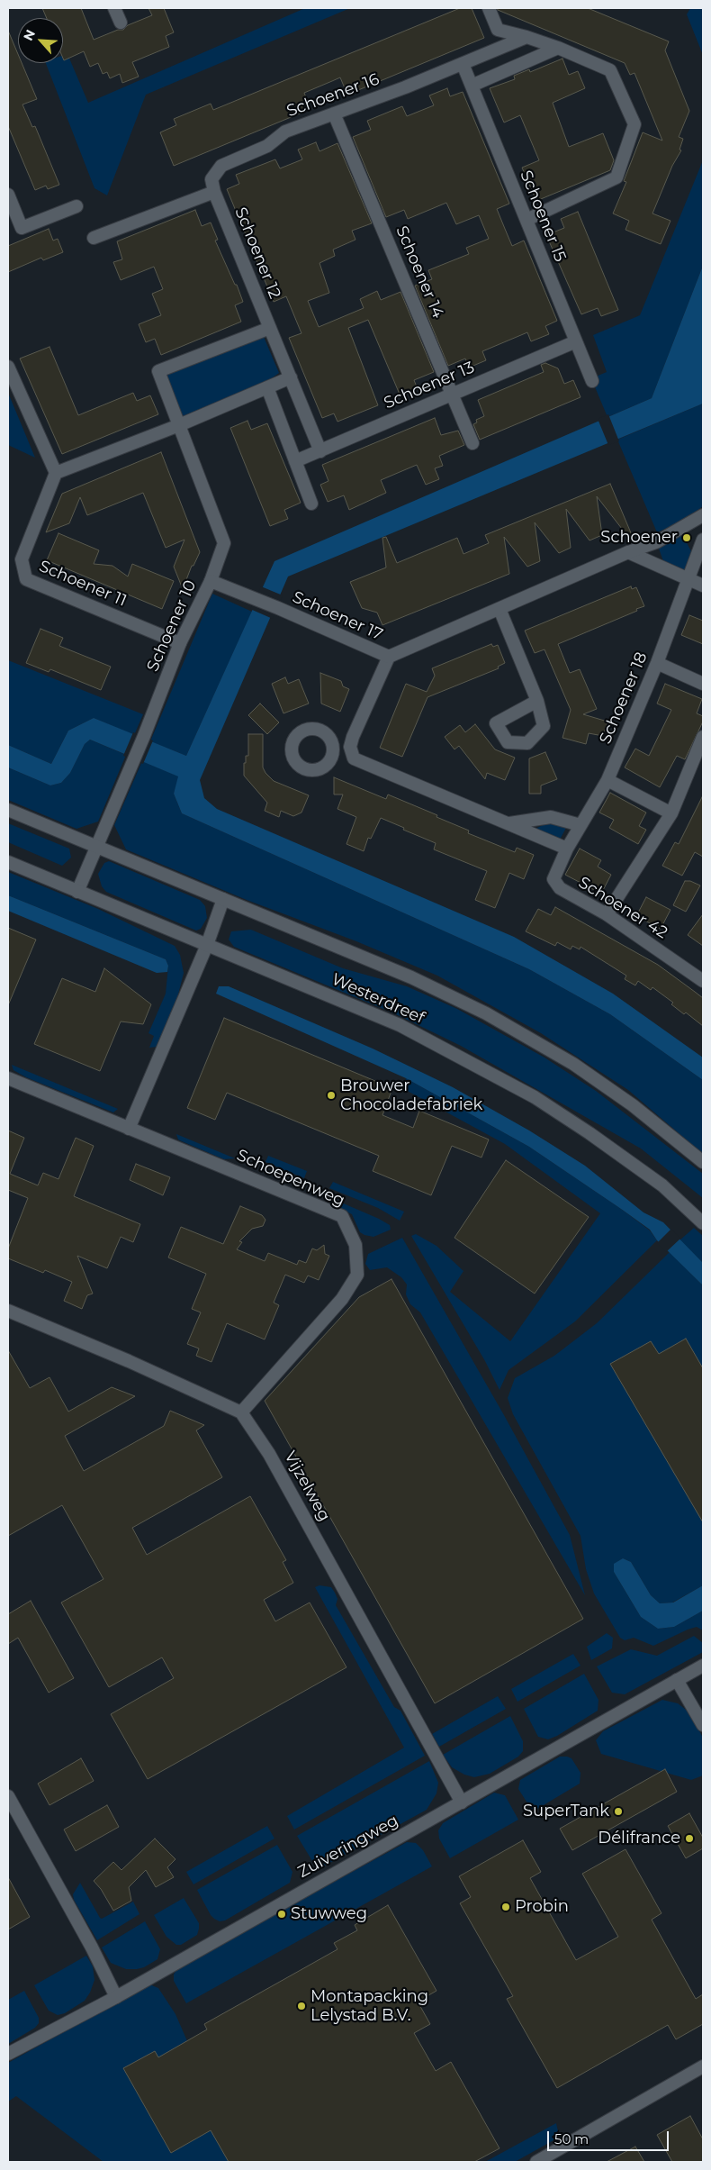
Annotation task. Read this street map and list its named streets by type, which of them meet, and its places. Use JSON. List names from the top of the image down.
{
  "streets": {
    "street": [
      "Schoener 16",
      "Schoener 15",
      "Schoener 12",
      "Schoener 14",
      "Schoener 13",
      "Schoener 11",
      "Schoener 17",
      "Schoener 10",
      "Schoener 18",
      "Schoener 42",
      "Westerdreef",
      "Schoepenweg",
      "Vijzelweg",
      "Zuiveringweg"
    ]
  },
  "crossings": [
    ["Schoener 16", "Schoener 15"],
    ["Schoener 16", "Schoener 12"],
    ["Schoener 16", "Schoener 14"],
    ["Schoener 15", "Schoener 13"],
    ["Schoener 12", "Schoener 13"],
    ["Schoener 12", "Schoener 10"],
    ["Schoener 14", "Schoener 13"],
    ["Schoener 11", "Schoener 10"],
    ["Schoener 17", "Schoener 10"],
    ["Schoener 10", "Westerdreef"],
    ["Schoener 18", "Schoener 42"],
    ["Schoepenweg", "Vijzelweg"],
    ["Vijzelweg", "Zuiveringweg"]
  ],
  "places": [
    "Schoener",
    "Brouwer Chocoladefabriek",
    "SuperTank",
    "Délifrance",
    "Probin",
    "Stuwweg",
    "Montapacking Lelystad B.V."
  ],
  "scale_bar": "50 m",
  "north": "top left"
}
